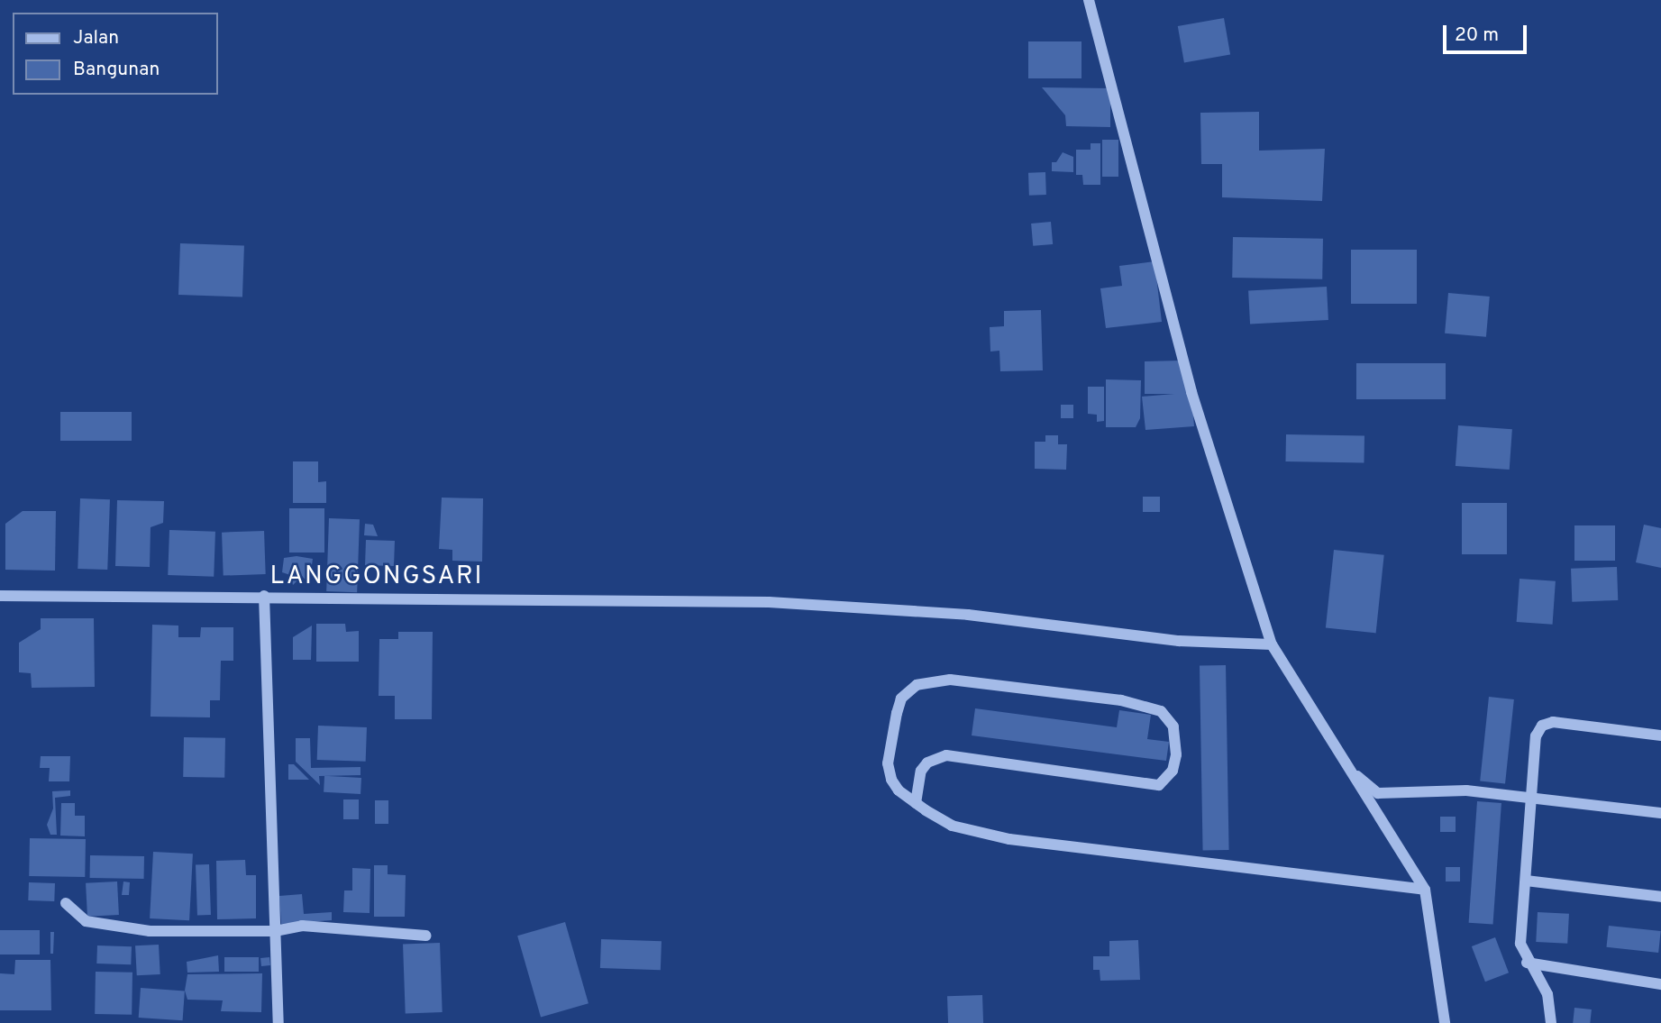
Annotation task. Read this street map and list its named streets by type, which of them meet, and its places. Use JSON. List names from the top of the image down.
{
  "districts": ["LANGGONGSARI"],
  "legend": ["Jalan", "Bangunan"],
  "scale_bar": "20 m"
}
